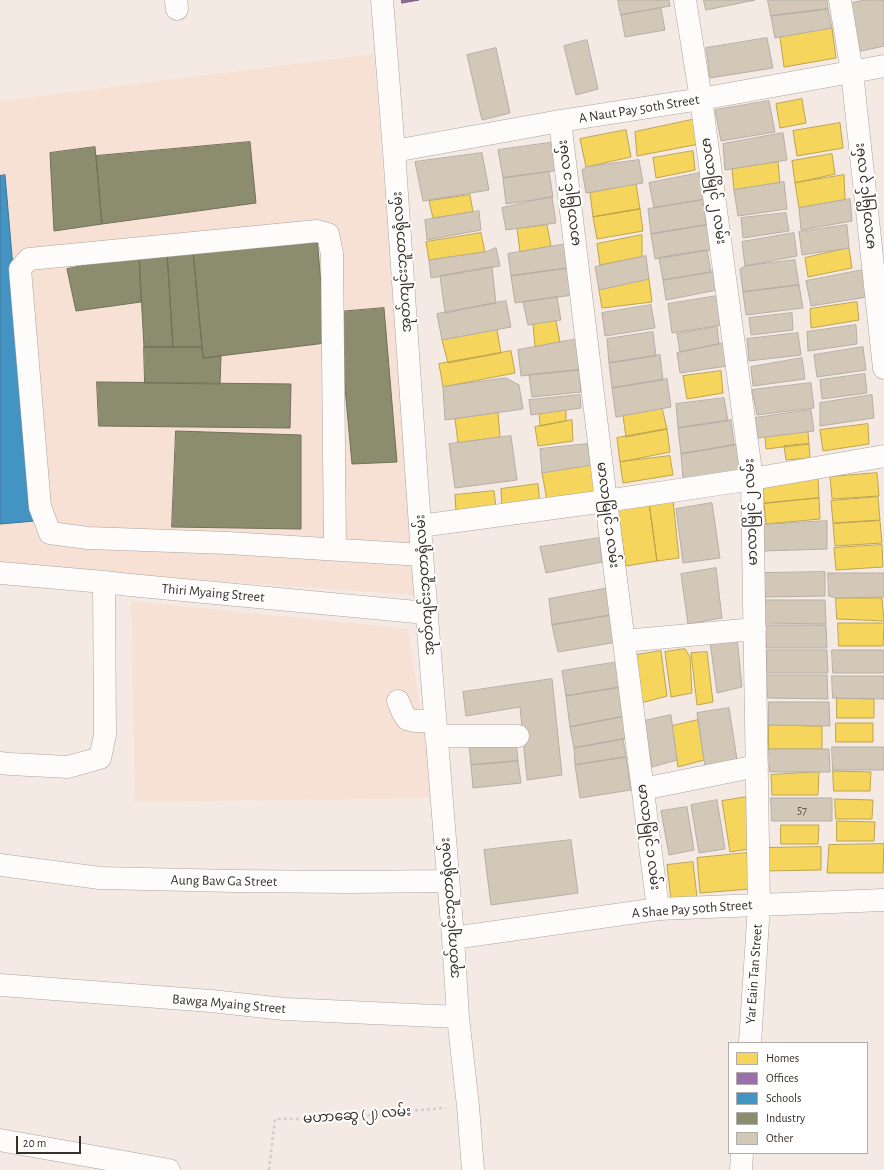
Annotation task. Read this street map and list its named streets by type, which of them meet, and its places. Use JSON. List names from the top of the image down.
{
  "streets": {
    "street": [
      "A Naut Pay 50th Street",
      "မာလာမြိုင် ၂ လမ်း",
      "မာလာမြိုင် ၁ လမ်း",
      "မာလာမြိုင် ၃ လမ်း",
      "အုတ်ကျင်းဘူတာရုံလမ်း",
      "Thiri Myaing Street",
      "Aung Baw Ga Street",
      "A Shae Pay 50th Street",
      "Yar Eain Tan Street",
      "Bawga Myaing Street"
    ],
    "path": ["မဟာဆွေ (၂) လမ်း"]
  },
  "crossings": [
    ["A Naut Pay 50th Street", "မာလာမြိုင် ၂ လမ်း"],
    ["A Naut Pay 50th Street", "မာလာမြိုင် ၁ လမ်း"],
    ["A Naut Pay 50th Street", "မာလာမြိုင် ၃ လမ်း"],
    ["A Naut Pay 50th Street", "အုတ်ကျင်းဘူတာရုံလမ်း"],
    ["မာလာမြိုင် ၂ လမ်း", "A Shae Pay 50th Street"],
    ["မာလာမြိုင် ၂ လမ်း", "Yar Eain Tan Street"],
    ["မာလာမြိုင် ၁ လမ်း", "A Shae Pay 50th Street"],
    ["အုတ်ကျင်းဘူတာရုံလမ်း", "Thiri Myaing Street"],
    ["အုတ်ကျင်းဘူတာရုံလမ်း", "Aung Baw Ga Street"],
    ["အုတ်ကျင်းဘူတာရုံလမ်း", "A Shae Pay 50th Street"],
    ["အုတ်ကျင်းဘူတာရုံလမ်း", "Bawga Myaing Street"],
    ["အုတ်ကျင်းဘူတာရုံလမ်း", "မဟာဆွေ (၂) လမ်း"],
    ["A Shae Pay 50th Street", "Yar Eain Tan Street"]
  ],
  "house_numbers": ["57"],
  "legend": [
    "Homes",
    "Offices",
    "Schools",
    "Industry",
    "Other"
  ],
  "scale_bar": "20 m"
}
